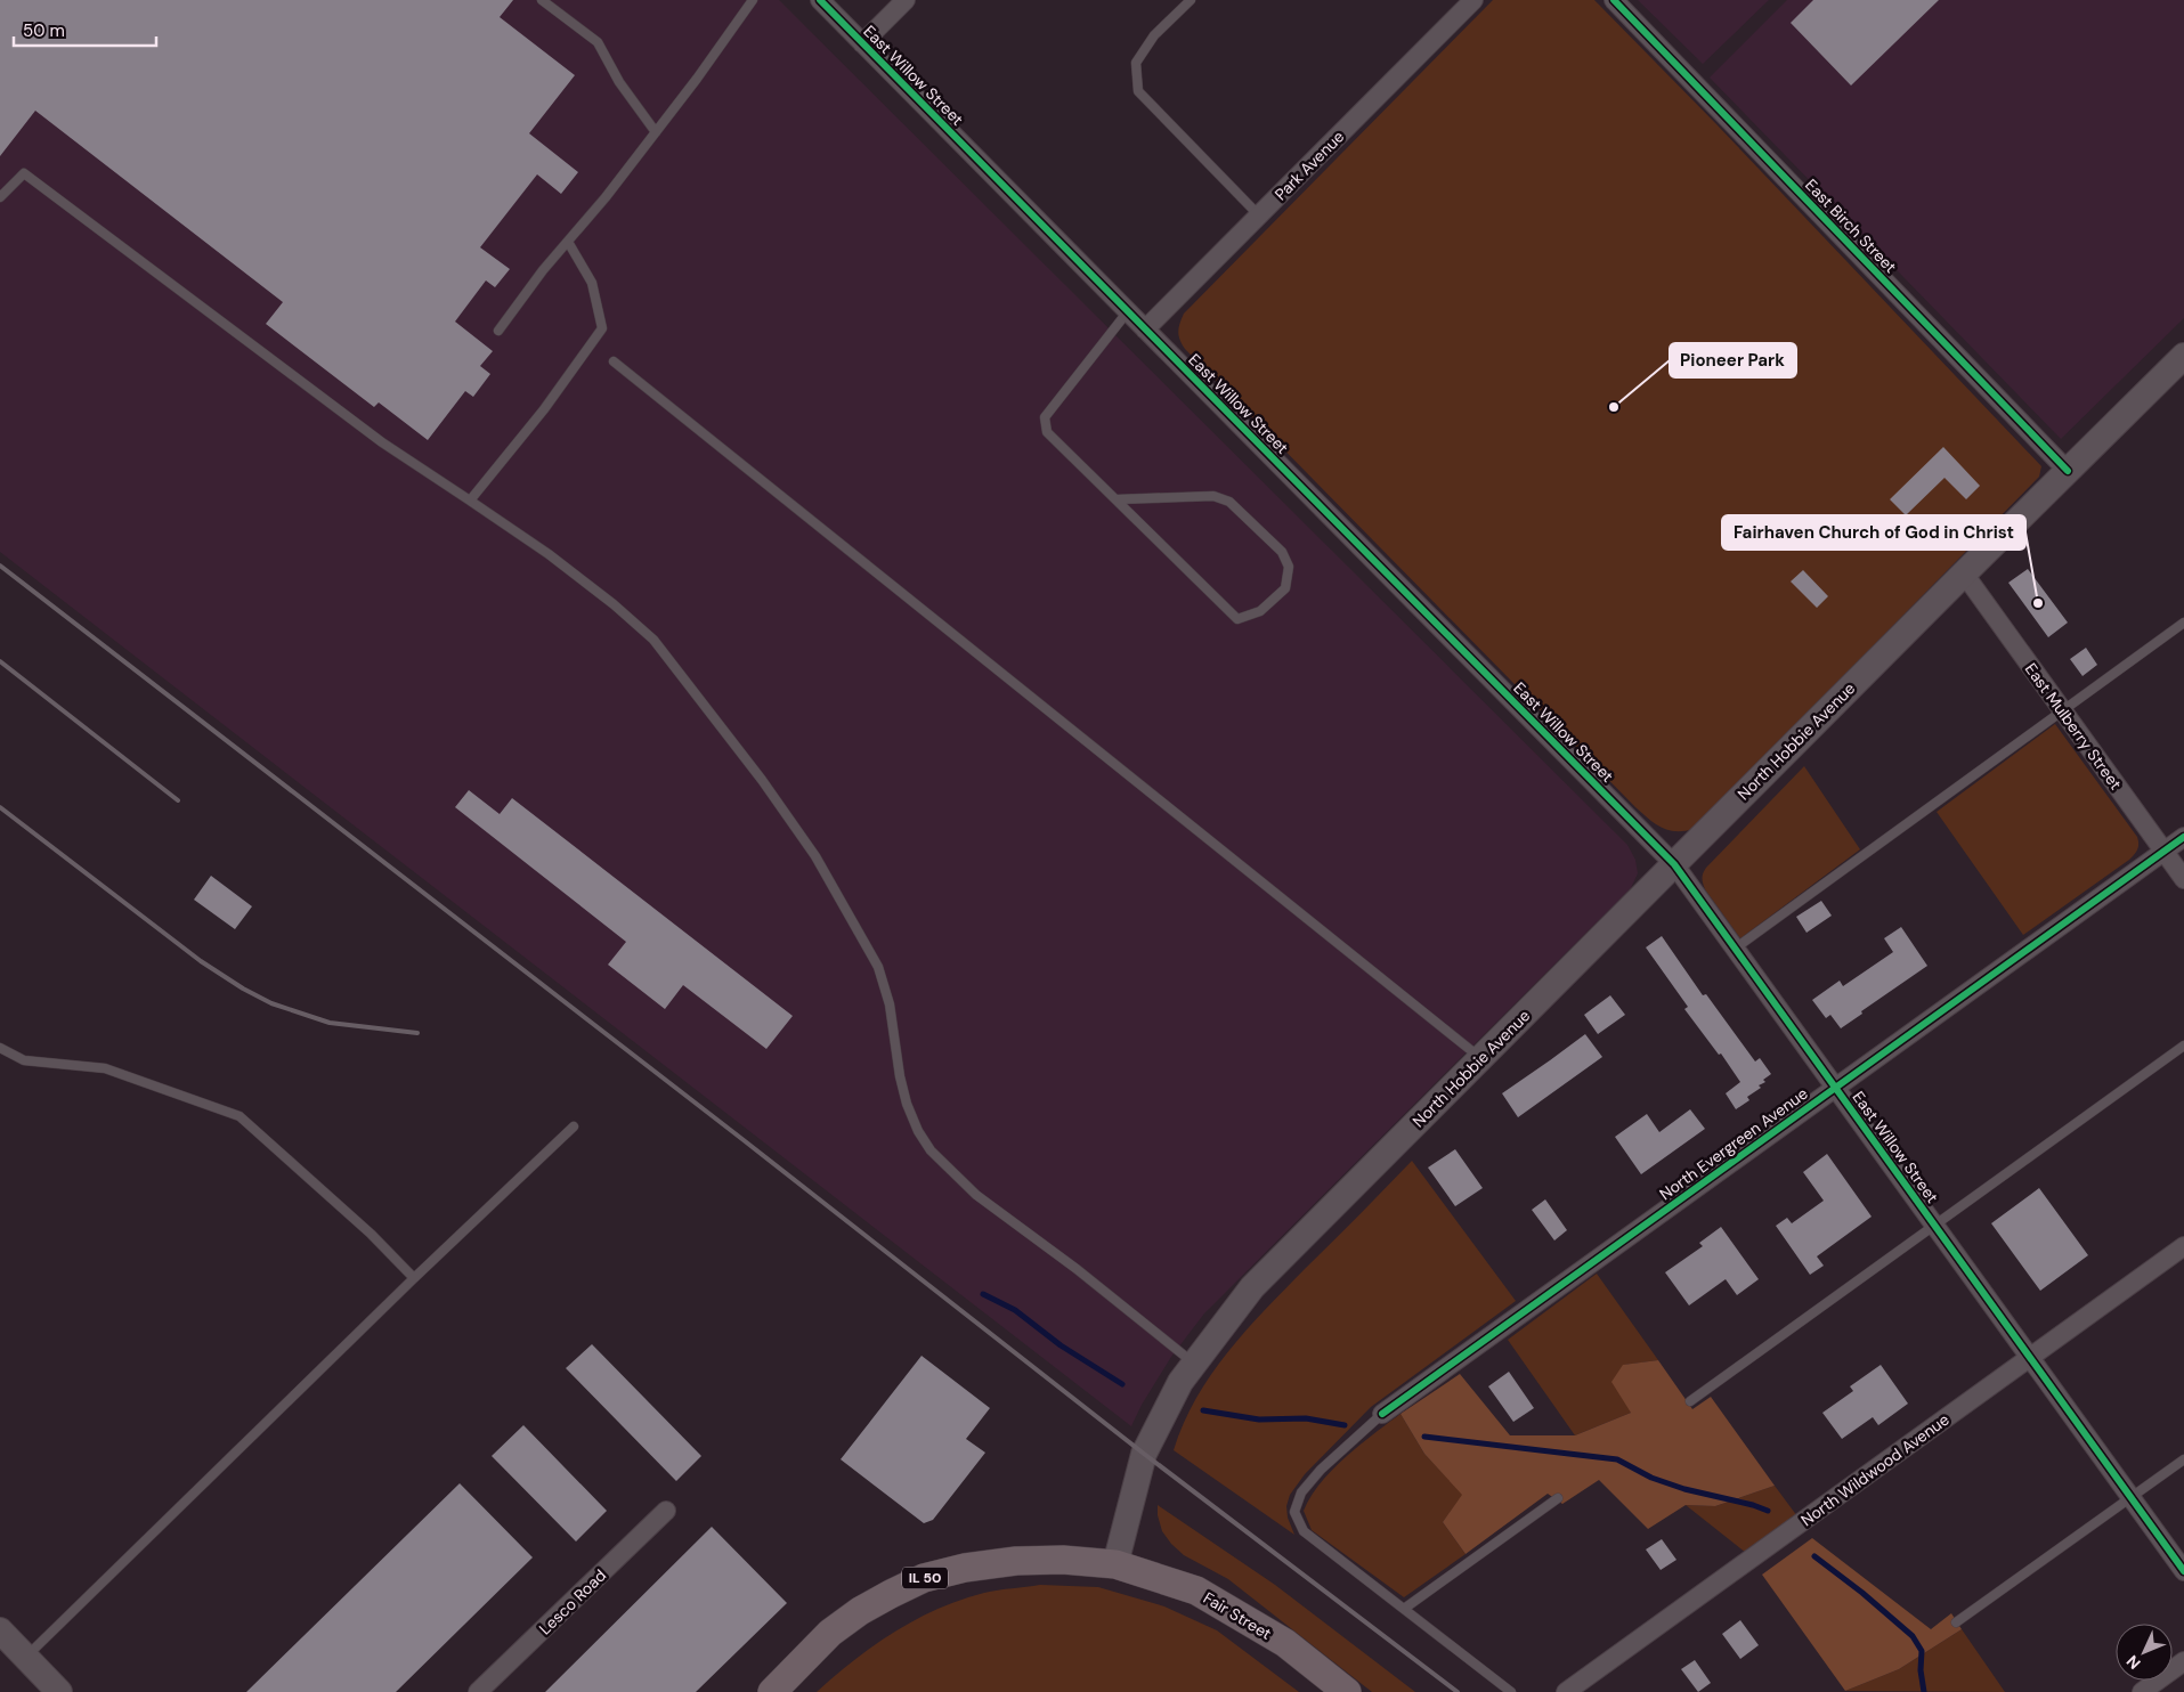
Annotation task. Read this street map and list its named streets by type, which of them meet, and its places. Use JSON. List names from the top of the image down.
{
  "streets": {
    "main road": ["North Hobbie Avenue", "IL 50", "Fair Street"],
    "street": [
      "East Willow Street",
      "Park Avenue",
      "East Birch Street",
      "East Mulberry Street",
      "North Evergreen Avenue",
      "North Wildwood Avenue",
      "Lesco Road"
    ]
  },
  "crossings": [
    ["East Willow Street", "Park Avenue"],
    ["East Willow Street", "North Hobbie Avenue"],
    ["East Willow Street", "North Evergreen Avenue"],
    ["East Willow Street", "North Wildwood Avenue"],
    ["East Birch Street", "North Hobbie Avenue"],
    ["East Mulberry Street", "North Hobbie Avenue"],
    ["East Mulberry Street", "North Evergreen Avenue"],
    ["North Hobbie Avenue", "IL 50"],
    ["North Hobbie Avenue", "Fair Street"],
    ["IL 50", "Fair Street"]
  ],
  "places": ["Pioneer Park", "Fairhaven Church of God in Christ"],
  "scale_bar": "50 m",
  "north": "bottom left"
}
